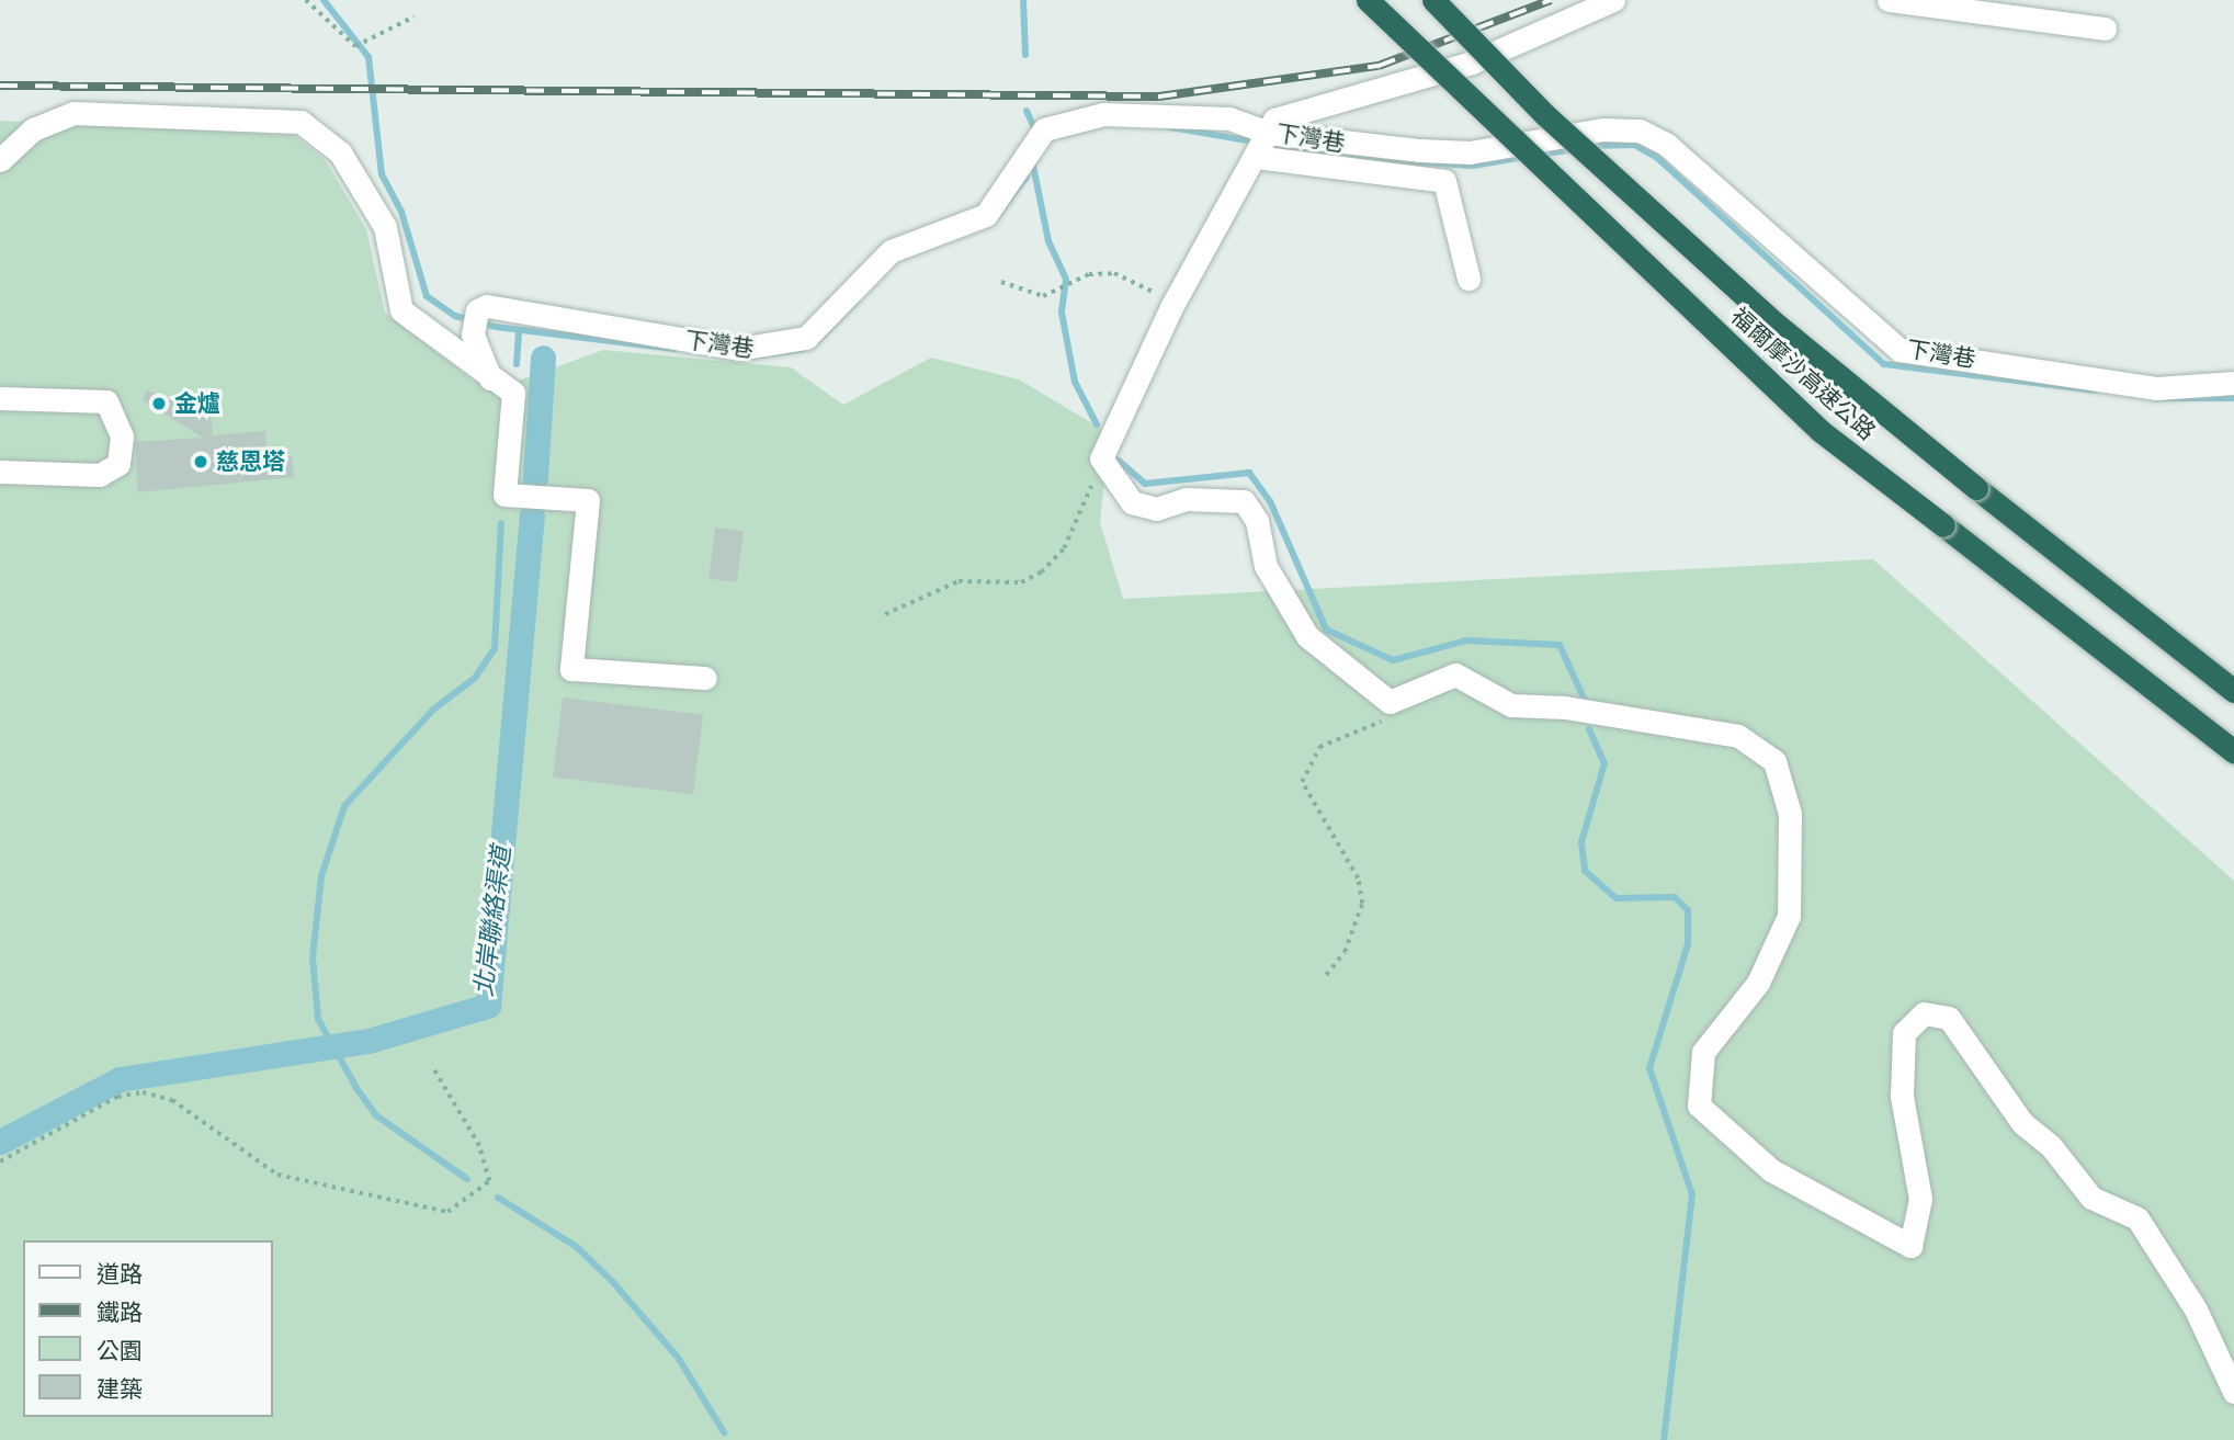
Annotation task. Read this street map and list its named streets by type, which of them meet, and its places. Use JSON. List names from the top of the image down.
{
  "streets": {
    "highway": ["福爾摩沙高速公路"],
    "street": ["下灣巷"]
  },
  "water": ["北岸聯絡渠道"],
  "places": ["金爐", "慈恩塔"],
  "legend": [
    "道路",
    "鐵路",
    "公園",
    "建築"
  ]
}
